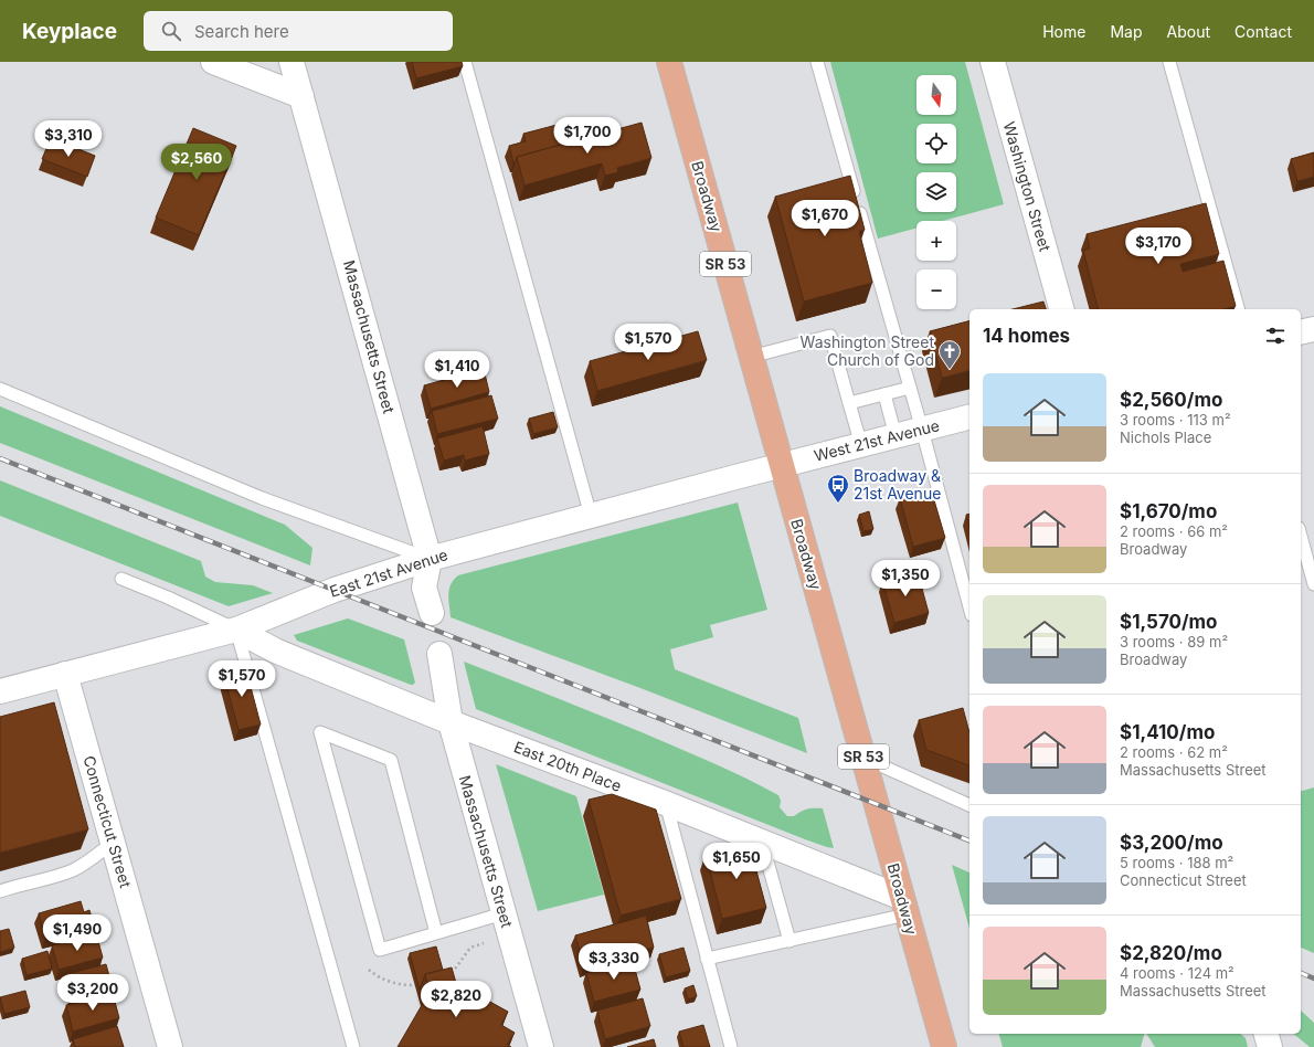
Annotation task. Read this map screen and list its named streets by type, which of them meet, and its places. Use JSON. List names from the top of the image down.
{
  "streets": {
    "main road": ["Broadway", "SR 53"],
    "street": [
      "Washington Street",
      "Massachusetts Street",
      "West 21st Avenue",
      "East 21st Avenue",
      "East 20th Place",
      "Connecticut Street"
    ]
  },
  "crossings": [
    ["Broadway", "West 21st Avenue"],
    ["Broadway", "East 21st Avenue"],
    ["Broadway", "East 20th Place"],
    ["Massachusetts Street", "East 21st Avenue"],
    ["Massachusetts Street", "East 20th Place"],
    ["West 21st Avenue", "East 21st Avenue"],
    ["East 21st Avenue", "East 20th Place"],
    ["East 21st Avenue", "Connecticut Street"]
  ],
  "places": {
    "church": ["Washington Street Church of God"],
    "bus stop": ["Broadway & 21st Avenue"]
  },
  "north": "bottom",
  "page": {
    "header": "Keyplace",
    "search": "Search here",
    "nav": [
      "Home",
      "Map",
      "About",
      "Contact"
    ],
    "map_buttons": ["+", "−"],
    "price": [
      "$1,700",
      "$3,310",
      "$2,560",
      "$1,670",
      "$3,170",
      "$1,570",
      "$1,410",
      "$1,350",
      "$1,570",
      "$1,650",
      "$1,490",
      "$3,330",
      "$3,200",
      "$2,820"
    ],
    "heading": "14 homes",
    "list": [
      {
        "name": "$2,560/mo",
        "note": "3 rooms · 113 m² · Nichols Place"
      },
      {
        "name": "$1,670/mo",
        "note": "2 rooms · 66 m² · Broadway"
      },
      {
        "name": "$1,570/mo",
        "note": "3 rooms · 89 m² · Broadway"
      },
      {
        "name": "$1,410/mo",
        "note": "2 rooms · 62 m² · Massachusetts Street"
      },
      {
        "name": "$3,200/mo",
        "note": "5 rooms · 188 m² · Connecticut Street"
      },
      {
        "name": "$2,820/mo",
        "note": "4 rooms · 124 m² · Massachusetts Street"
      }
    ]
  }
}
